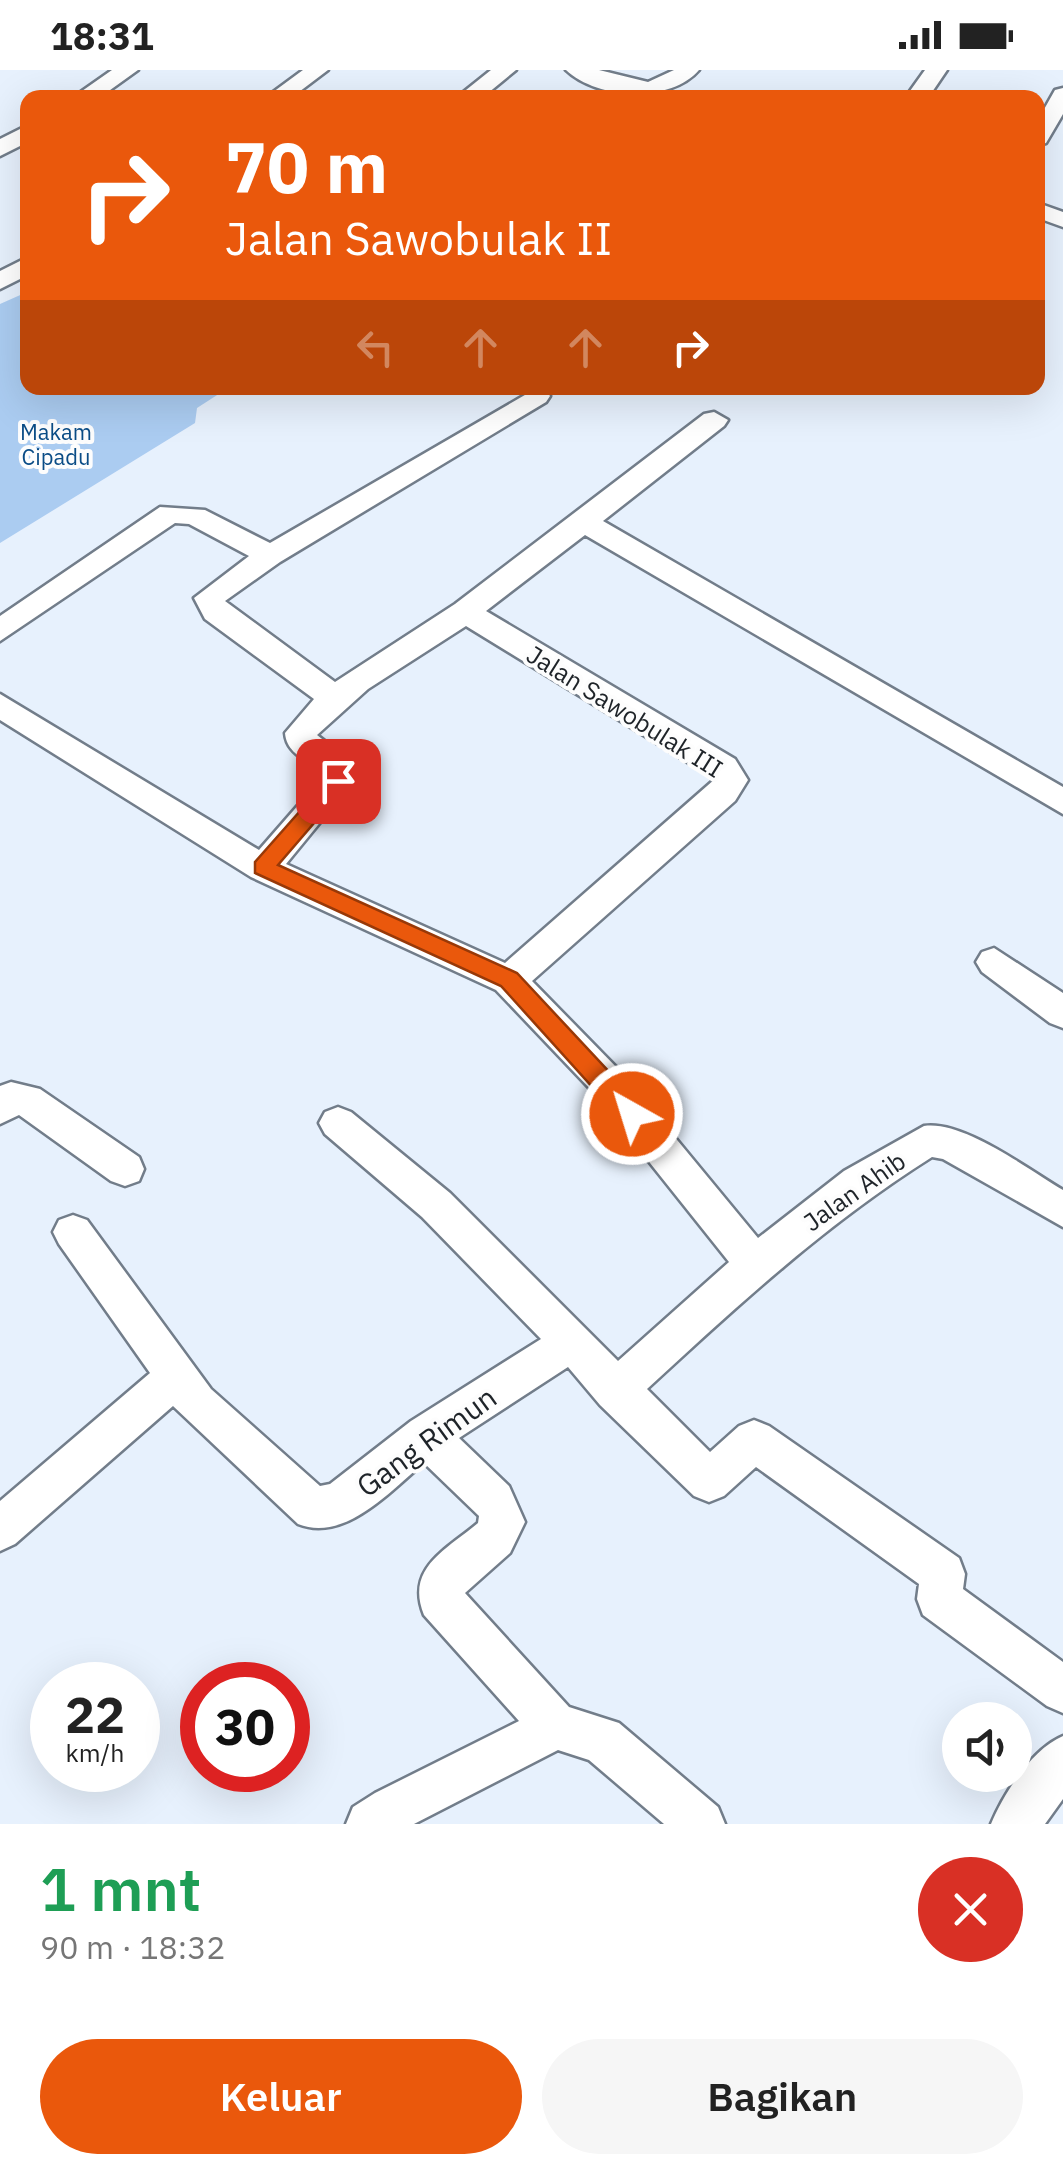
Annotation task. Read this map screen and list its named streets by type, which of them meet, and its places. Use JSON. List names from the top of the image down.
{
  "streets": {
    "street": ["Jalan Sawobulak III", "Jalan Ahib", "Gang Rimun"]
  },
  "parks": ["Makam Cipadu"],
  "page": {
    "status": "18:31",
    "turn": ["70 m", "Jalan Sawobulak II"],
    "speed": "22 km/h",
    "limit": "30",
    "heading": ["1 mnt", "90 m · 18:32"],
    "buttons": ["Keluar", "Bagikan"]
  }
}
